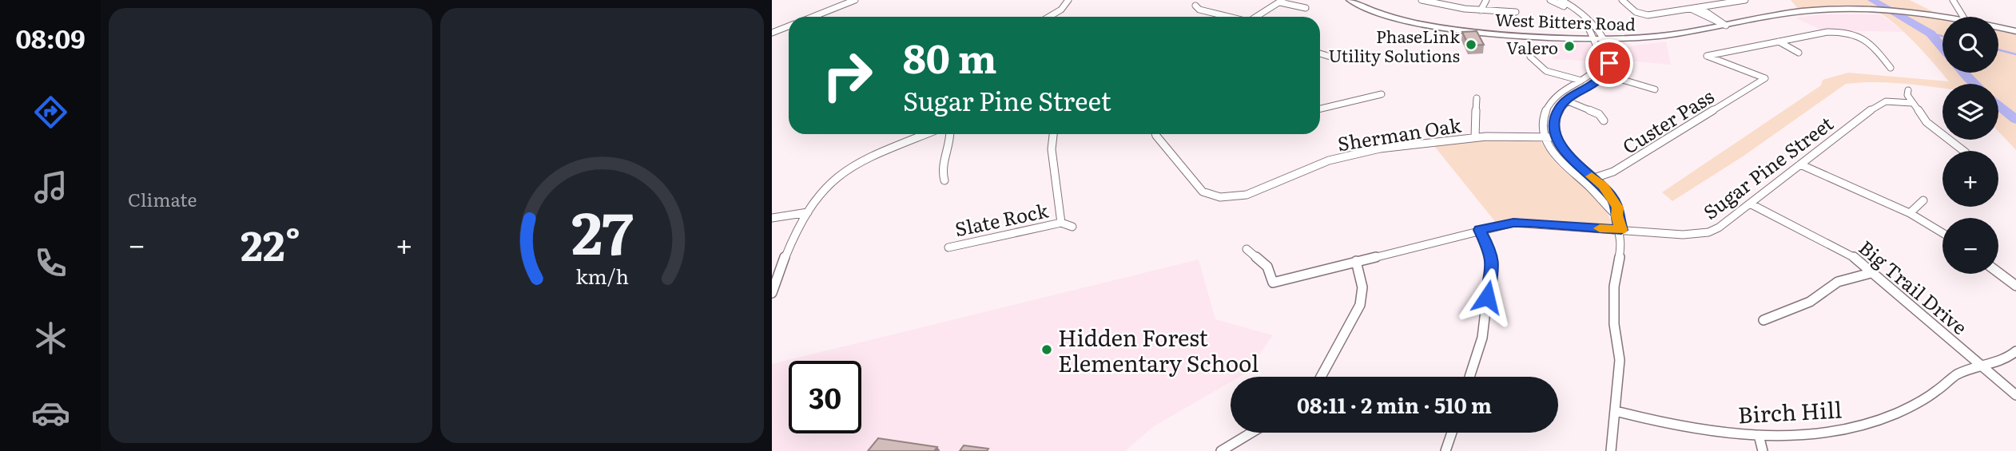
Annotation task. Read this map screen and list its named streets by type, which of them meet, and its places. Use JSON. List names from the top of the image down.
{
  "streets": {
    "main road": ["West Bitters Road"],
    "street": [
      "Custer Pass",
      "Sherman Oak",
      "Sugar Pine Street",
      "Slate Rock",
      "Big Trail Drive",
      "Birch Hill"
    ]
  },
  "crossings": [
    ["Sugar Pine Street", "Big Trail Drive"],
    ["Big Trail Drive", "Birch Hill"]
  ],
  "places": ["PhaseLink Utility Solutions", "Valero", "Hidden Forest Elementary School"],
  "page": {
    "tabs": "08:09",
    "tile": "Climate",
    "map_buttons": ["+", "−"],
    "turn": ["80 m", "Sugar Pine Street"],
    "heat": ["−", "22°", "+"],
    "limit": "30",
    "trip": "08:11 · 2 min · 510 m",
    "gauge": ["27", "km/h"]
  }
}
